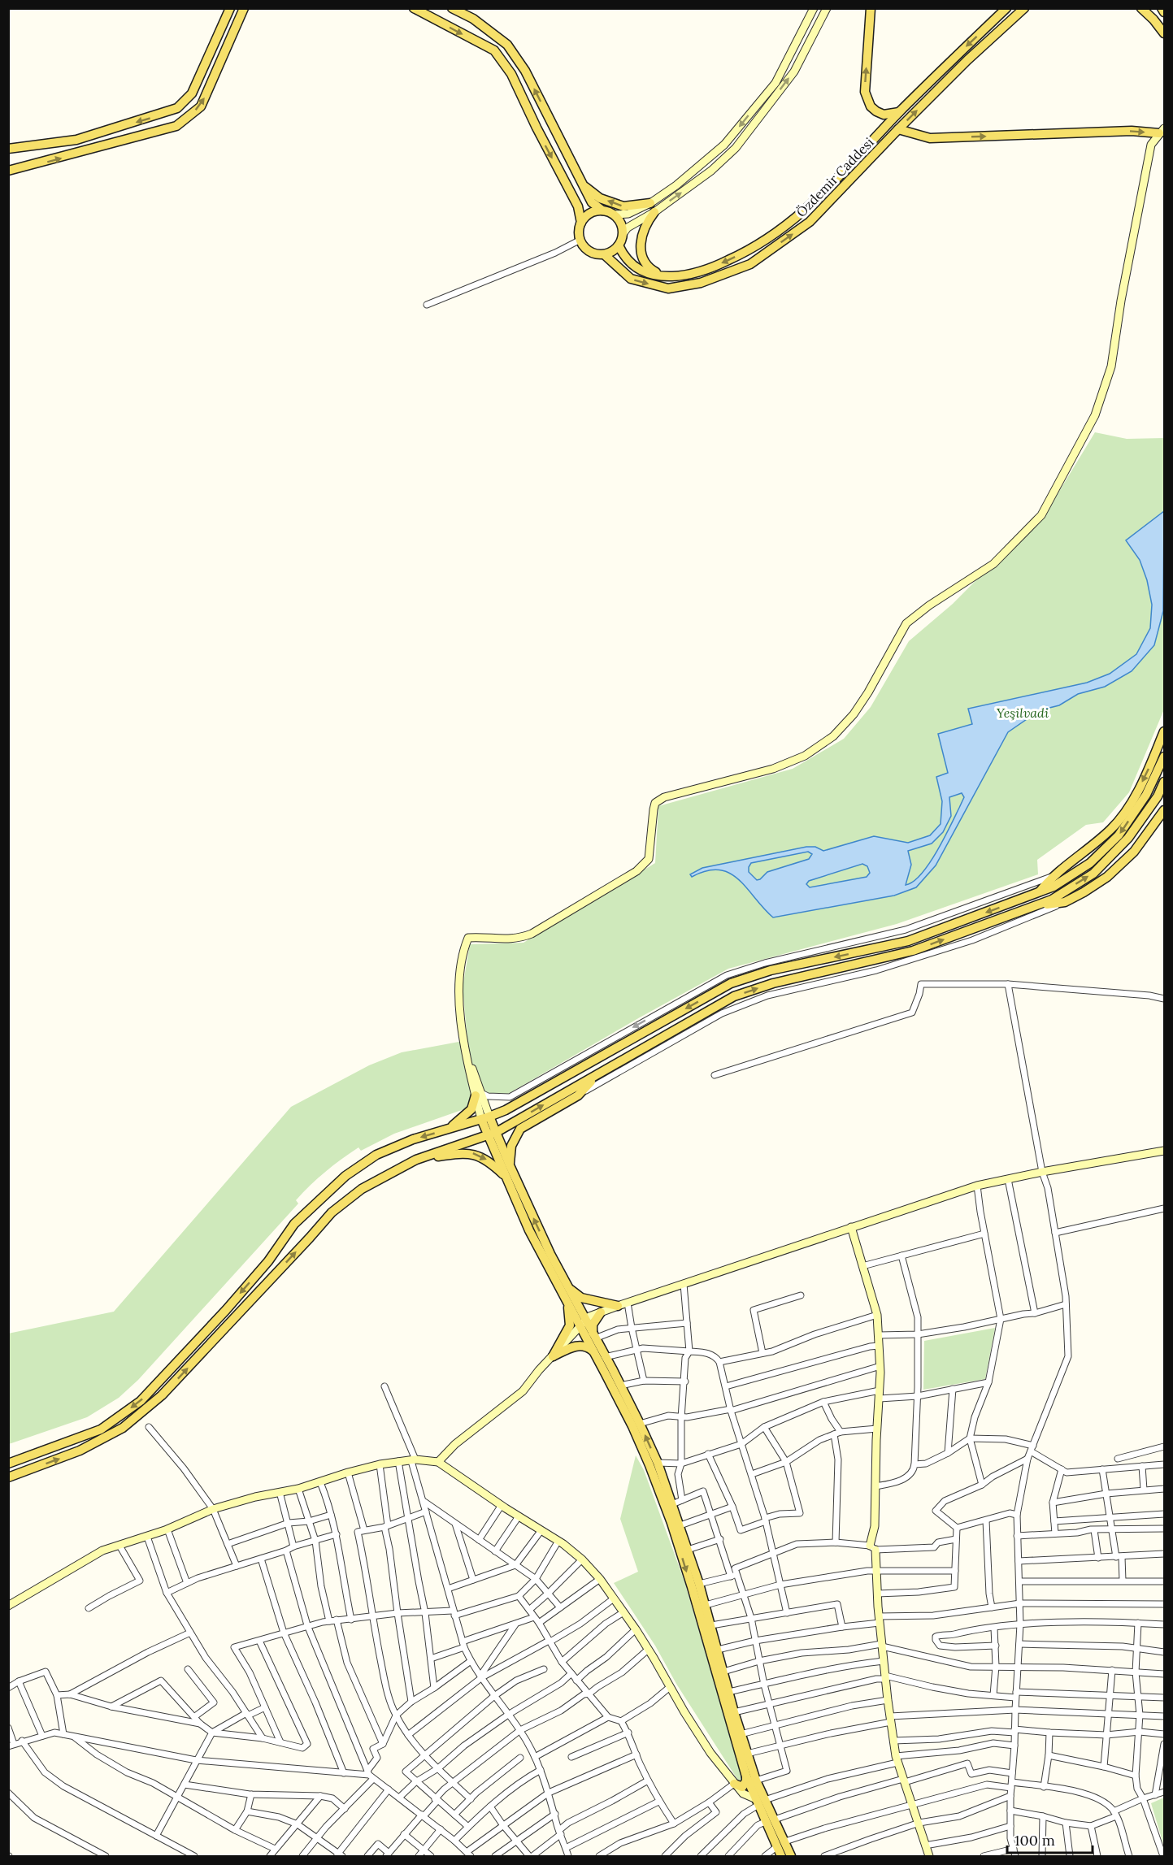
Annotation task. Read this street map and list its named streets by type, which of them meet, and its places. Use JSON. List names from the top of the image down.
{
  "streets": {
    "main road": ["Özdemir Caddesi"]
  },
  "parks": ["Yeşilvadi"],
  "scale_bar": "100 m"
}
